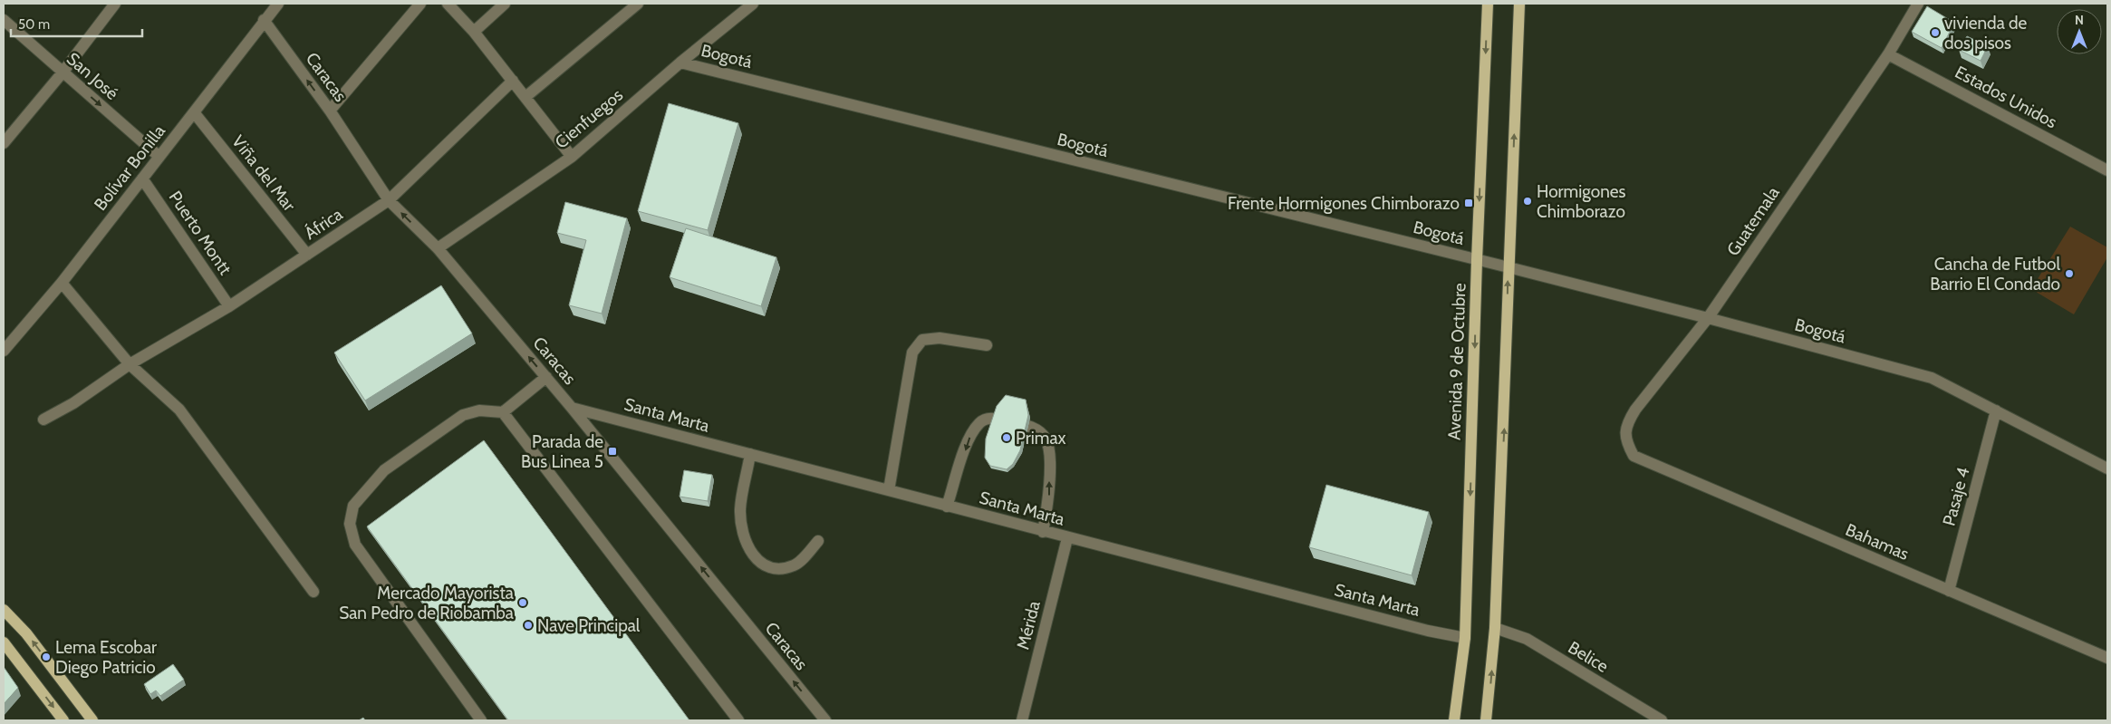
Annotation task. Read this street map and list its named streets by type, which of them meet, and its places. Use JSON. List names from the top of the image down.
{
  "streets": {
    "main road": ["Avenida 9 de Octubre"],
    "street": [
      "Bogotá",
      "San José",
      "Caracas",
      "Estados Unidos",
      "Cienfuegos",
      "Bolívar Bonilla",
      "Viña del Mar",
      "Guatemala",
      "África",
      "Puerto Montt",
      "Santa Marta",
      "Pasaje 4",
      "Bahamas",
      "Mérida",
      "Belice"
    ]
  },
  "crossings": [
    ["Bogotá", "Cienfuegos"],
    ["Bogotá", "Guatemala"],
    ["Bogotá", "Avenida 9 de Octubre"],
    ["Bogotá", "Pasaje 4"],
    ["San José", "Bolívar Bonilla"],
    ["Caracas", "Cienfuegos"],
    ["Caracas", "Bolívar Bonilla"],
    ["Caracas", "África"],
    ["Caracas", "Santa Marta"],
    ["Estados Unidos", "Guatemala"],
    ["Bolívar Bonilla", "Viña del Mar"],
    ["Bolívar Bonilla", "Puerto Montt"],
    ["Viña del Mar", "África"],
    ["Guatemala", "Bahamas"],
    ["África", "Puerto Montt"],
    ["Avenida 9 de Octubre", "Santa Marta"],
    ["Santa Marta", "Mérida"],
    ["Pasaje 4", "Bahamas"]
  ],
  "one_way": ["San José"],
  "places": {
    "other": [
      "vivienda de dos pisos",
      "Hormigones Chimborazo",
      "Cancha de Futbol Barrio El Condado",
      "Primax",
      "Mercado Mayorista San Pedro de Riobamba",
      "Nave Principal",
      "Lema Escobar Diego Patricio"
    ],
    "transit": ["Frente Hormigones Chimborazo", "Parada de Bus Linea 5"]
  },
  "scale_bar": "50 m",
  "north": "top"
}
